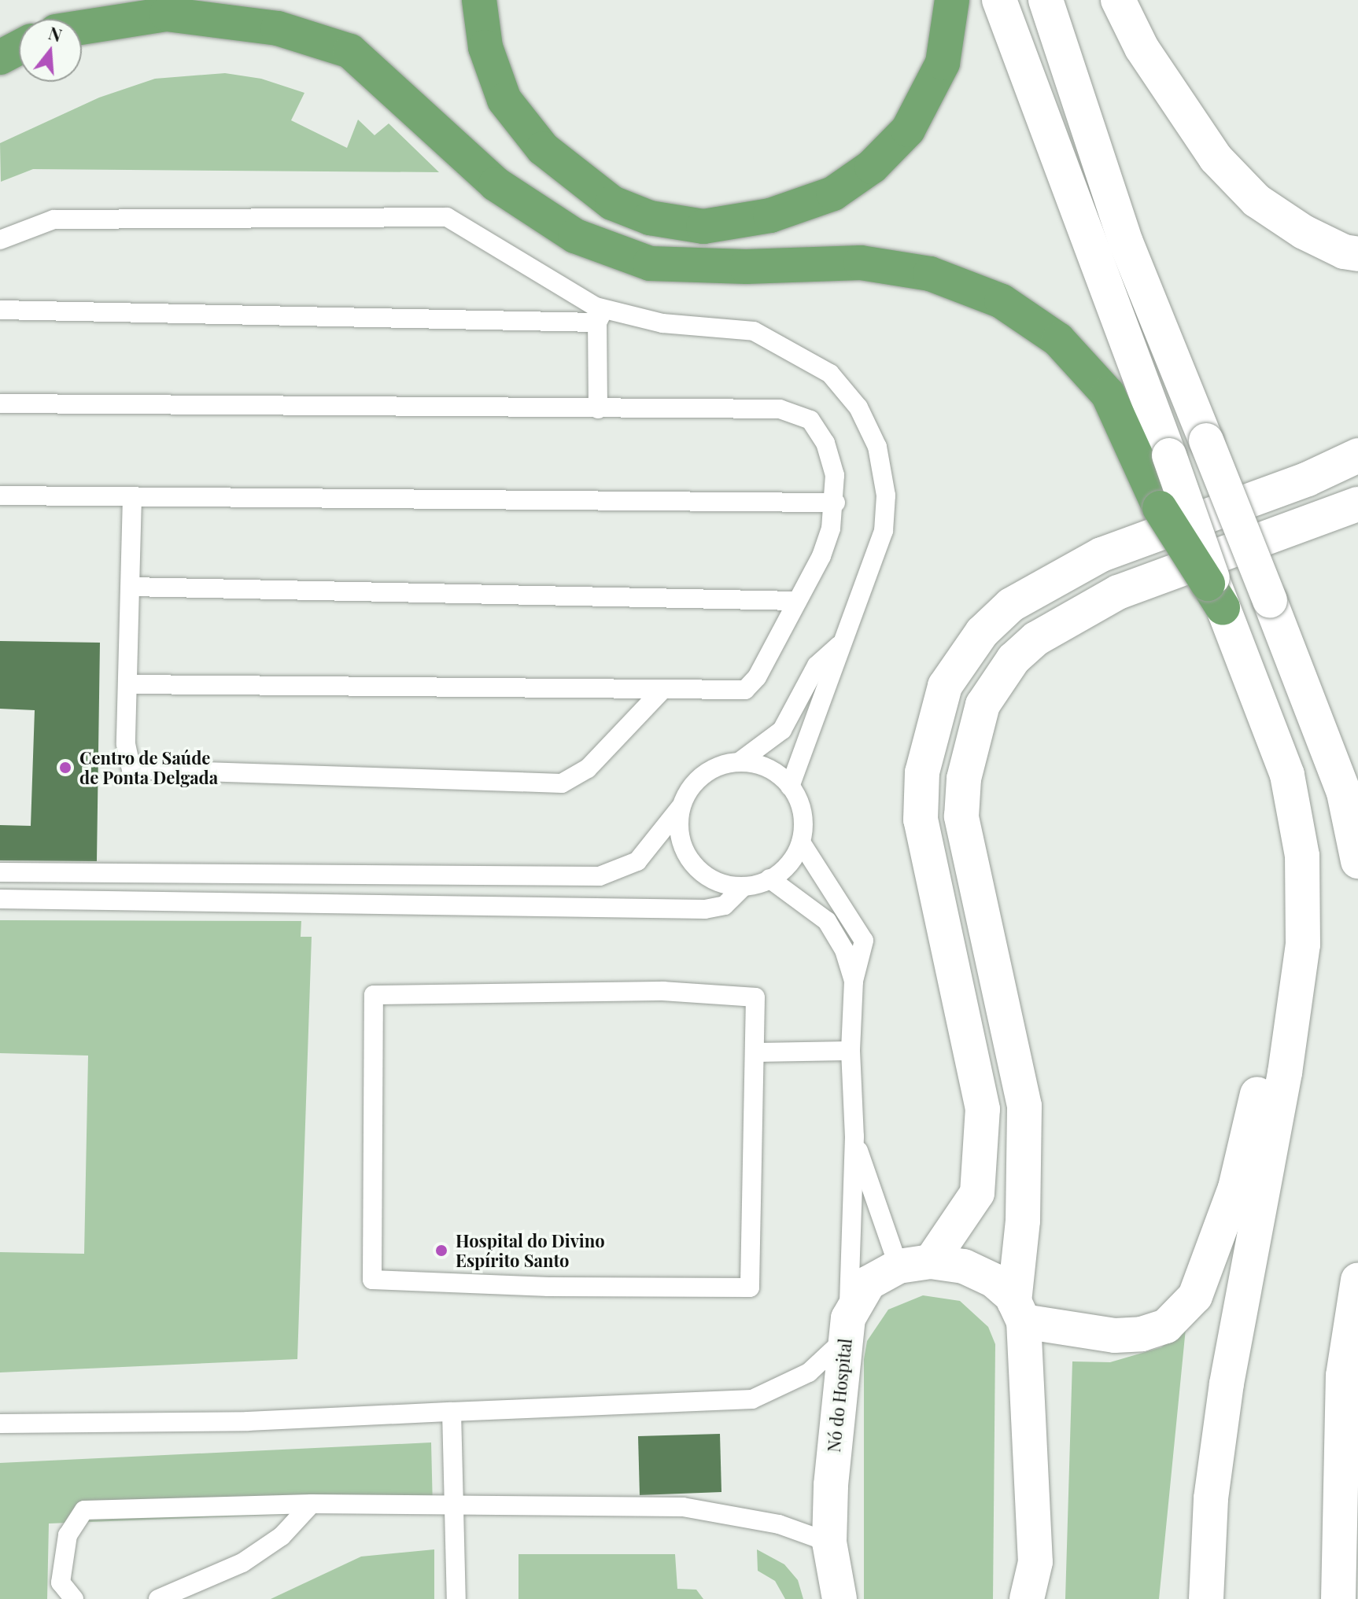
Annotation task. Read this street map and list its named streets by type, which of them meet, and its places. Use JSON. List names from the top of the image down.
{
  "streets": {
    "main road": ["Nó do Hospital"]
  },
  "places": ["Centro de Saúde de Ponta Delgada", "Hospital do Divino Espírito Santo"],
  "north": "top"
}
